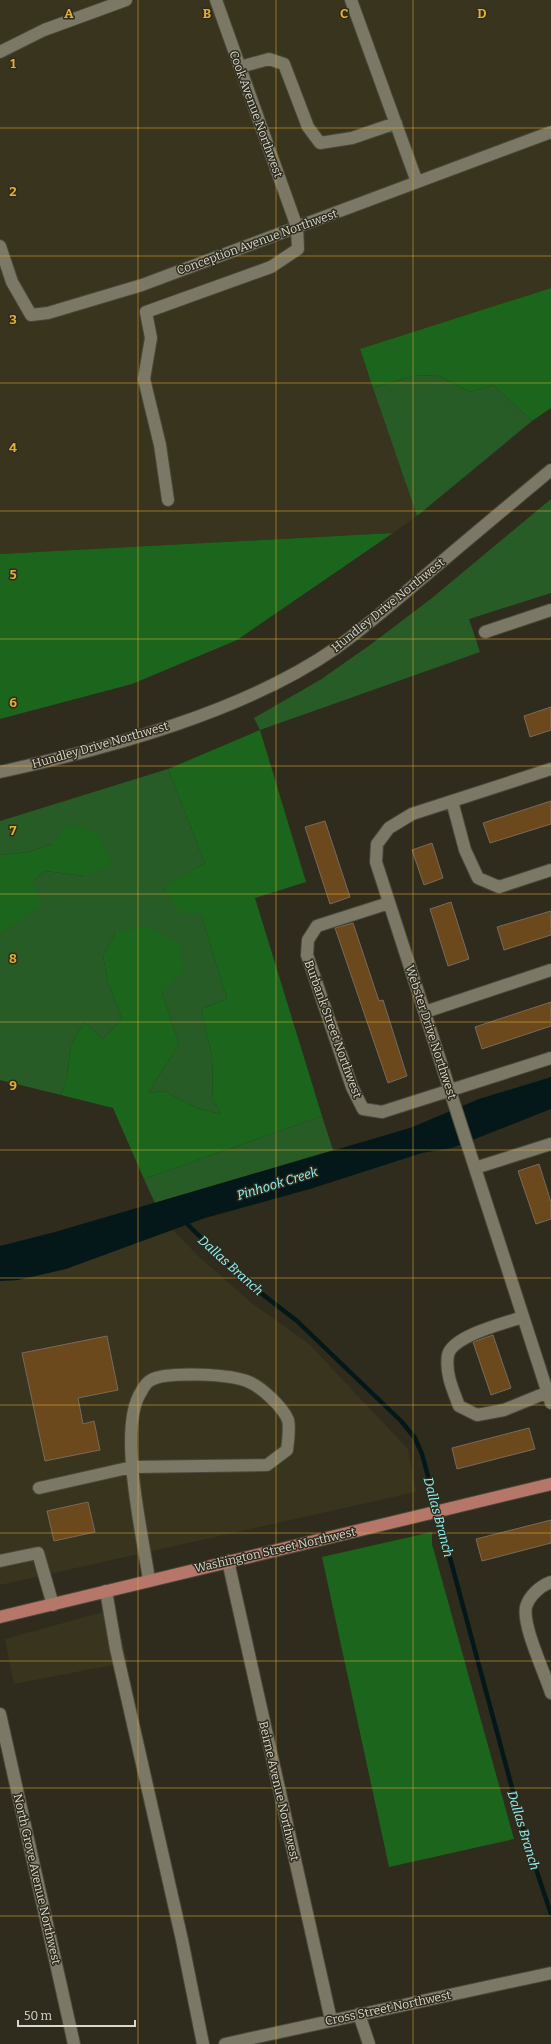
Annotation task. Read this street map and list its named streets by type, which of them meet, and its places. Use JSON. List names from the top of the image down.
{
  "streets": {
    "main road": ["Washington Street Northwest"],
    "street": [
      "Cook Avenue Northwest",
      "Conception Avenue Northwest",
      "Hundley Drive Northwest",
      "Burbank Street Northwest",
      "Webster Drive Northwest",
      "Beirne Avenue Northwest",
      "North Grove Avenue Northwest",
      "Cross Street Northwest"
    ]
  },
  "crossings": [
    ["Cook Avenue Northwest", "Conception Avenue Northwest"],
    ["Burbank Street Northwest", "Webster Drive Northwest"],
    ["Washington Street Northwest", "Beirne Avenue Northwest"],
    ["Beirne Avenue Northwest", "Cross Street Northwest"]
  ],
  "water": ["Pinhook Creek", "Dallas Branch"],
  "scale_bar": "50 m",
  "grid": {
    "columns": [
      "A",
      "B",
      "C",
      "D"
    ],
    "rows": [
      "1",
      "2",
      "3",
      "4",
      "5",
      "6",
      "7",
      "8",
      "9"
    ]
  }
}
